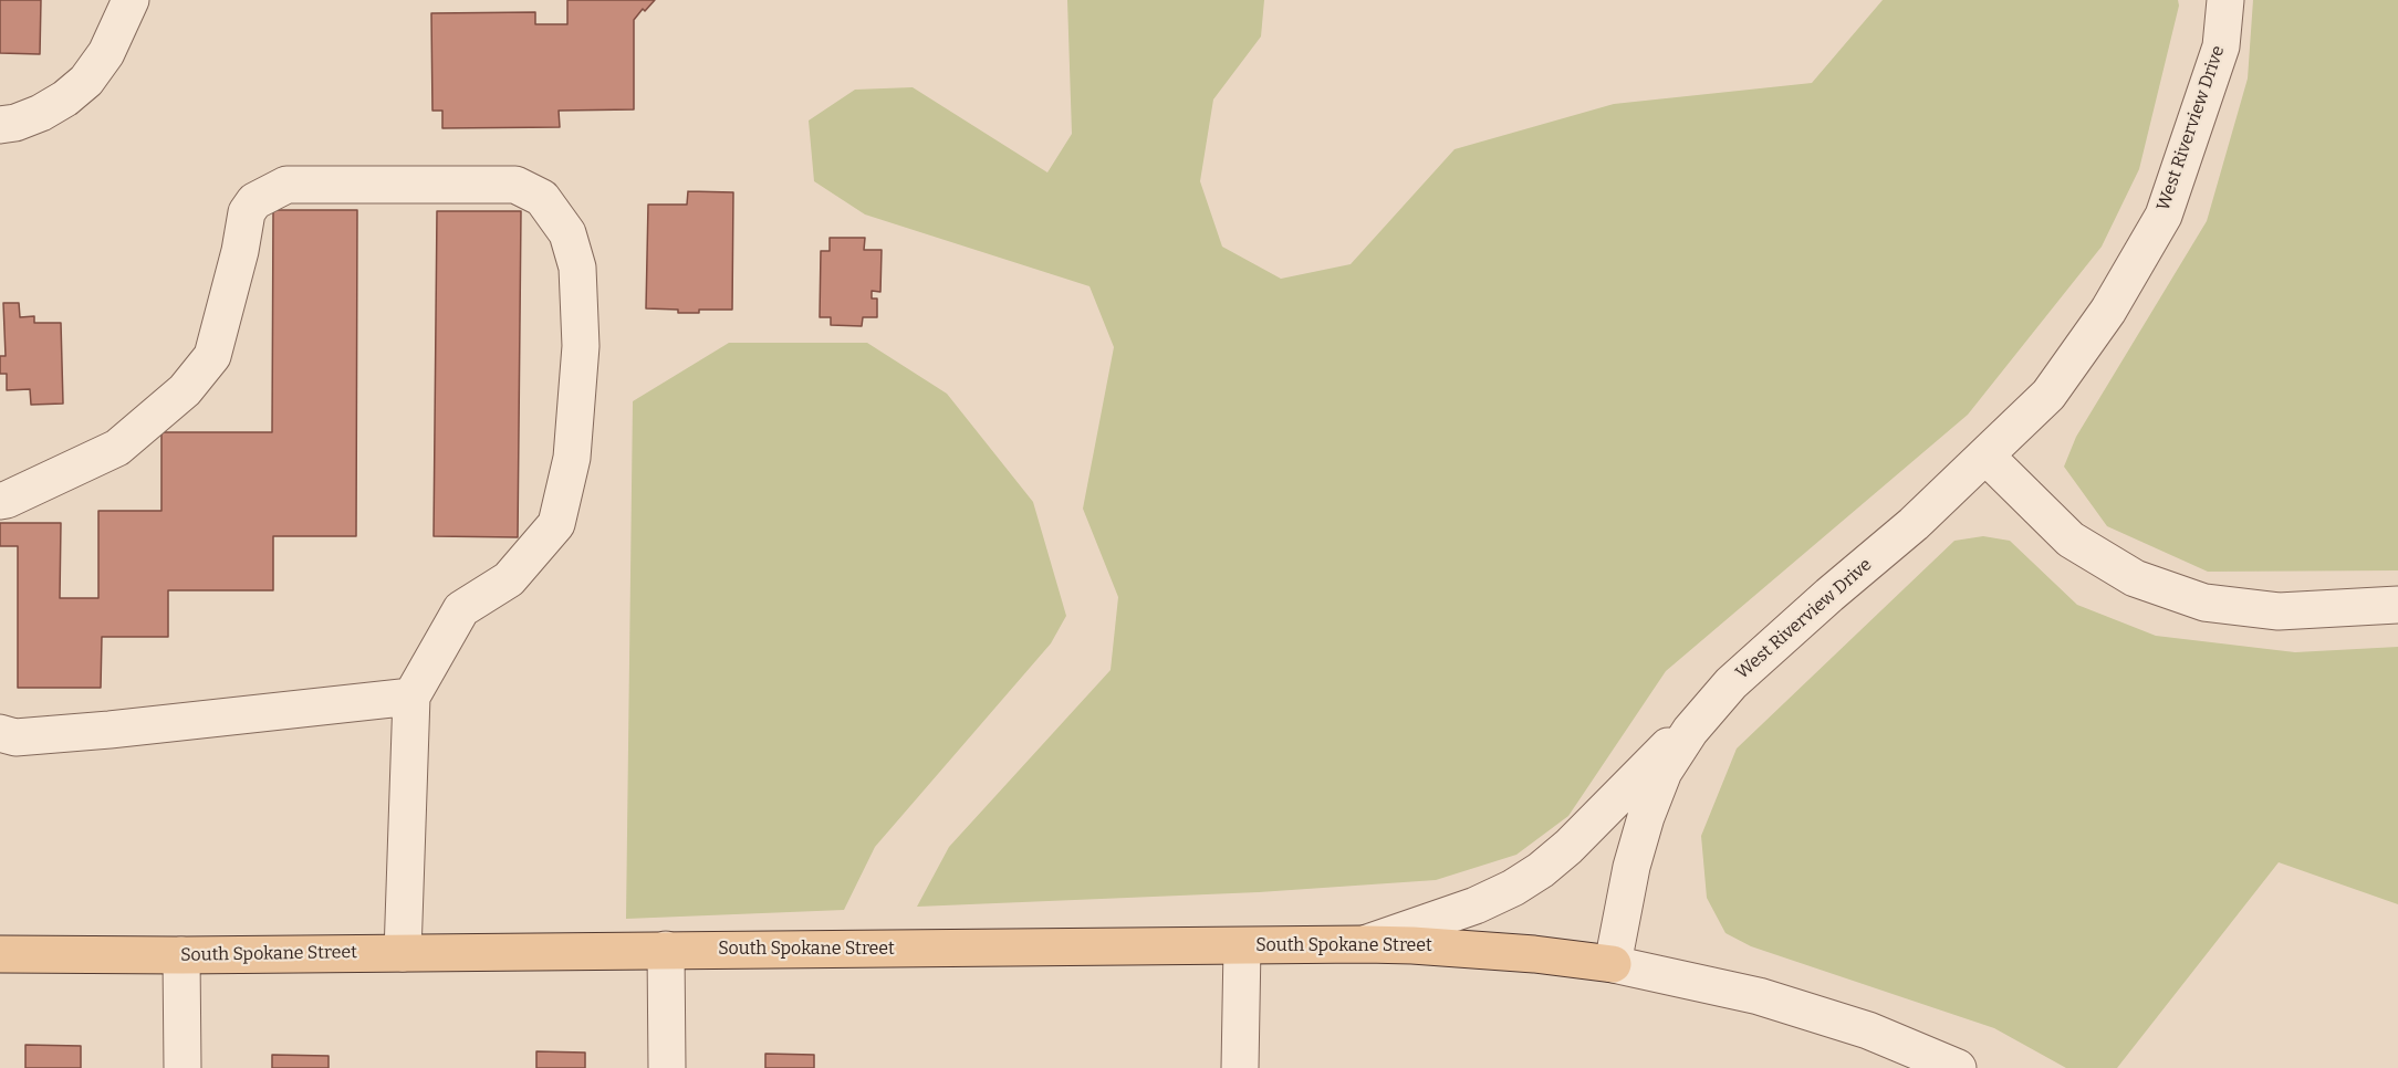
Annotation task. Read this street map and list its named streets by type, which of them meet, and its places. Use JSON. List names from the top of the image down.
{
  "streets": {
    "main road": ["South Spokane Street"],
    "street": ["West Riverview Drive"]
  },
  "crossings": [
    ["West Riverview Drive", "South Spokane Street"]
  ]
}
